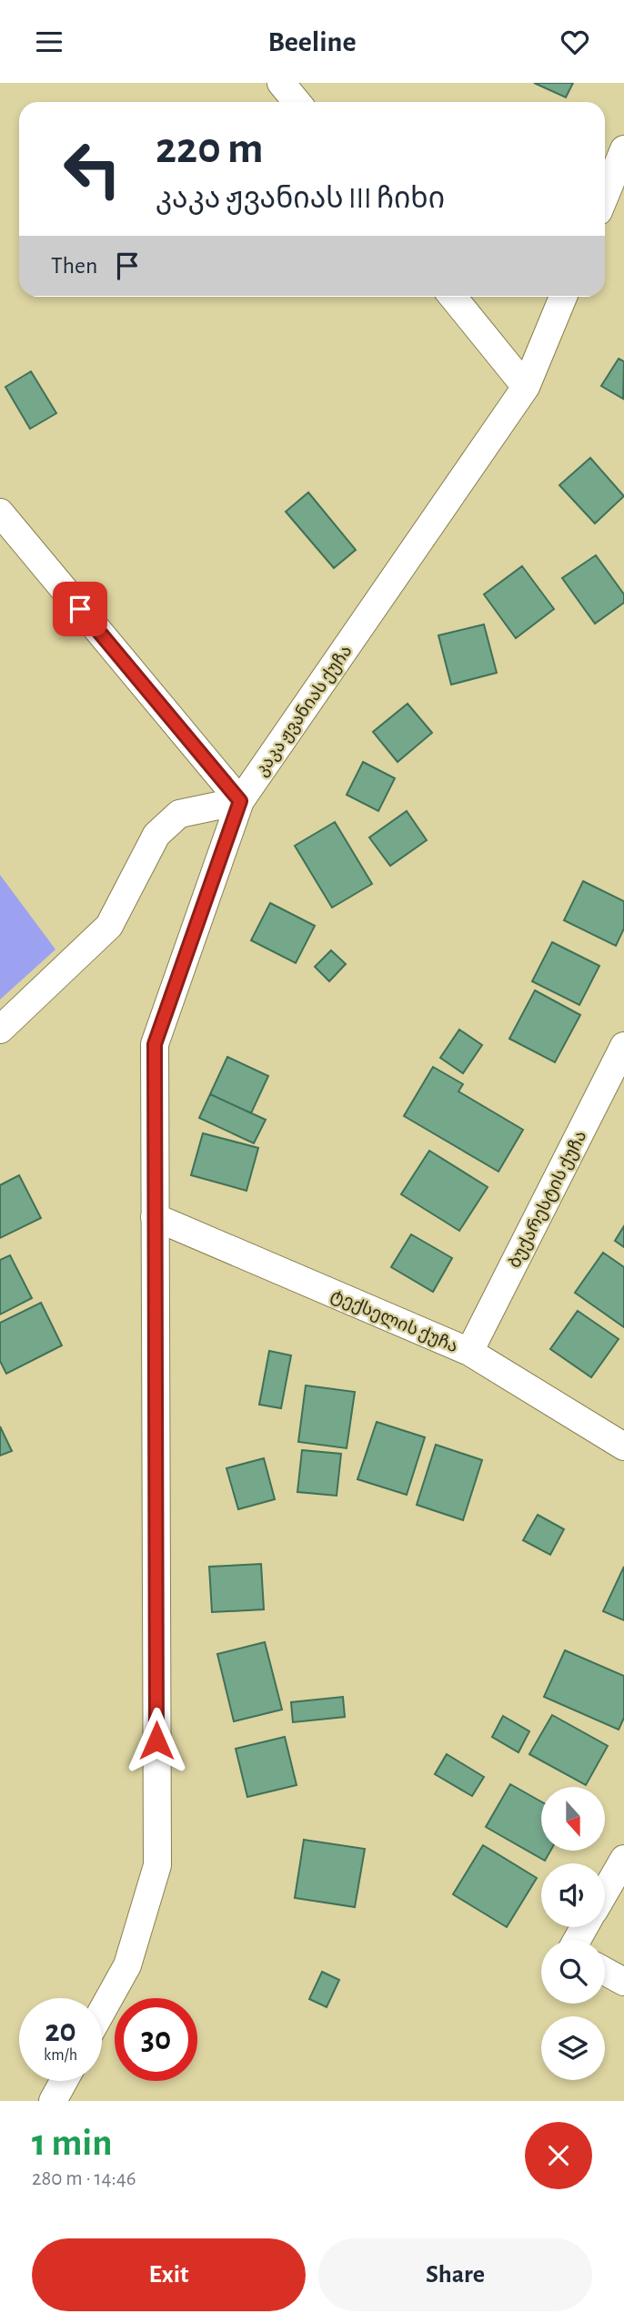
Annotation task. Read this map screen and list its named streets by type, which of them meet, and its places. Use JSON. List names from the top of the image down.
{
  "streets": {
    "street": ["კაკა ჟვანიას ქუჩა", "ბუქარესტის ქუჩა", "ტექსელის ქუჩა"]
  },
  "crossings": [
    ["კაკა ჟვანიას ქუჩა", "ტექსელის ქუჩა"],
    ["ბუქარესტის ქუჩა", "ტექსელის ქუჩა"]
  ],
  "north": "bottom",
  "page": {
    "header": "Beeline",
    "turn": ["220 m", "კაკა ჟვანიას III ჩიხი"],
    "then": "Then",
    "speed": "20 km/h",
    "limit": "30",
    "heading": ["1 min", "280 m · 14:46"],
    "buttons": ["Exit", "Share"]
  }
}
